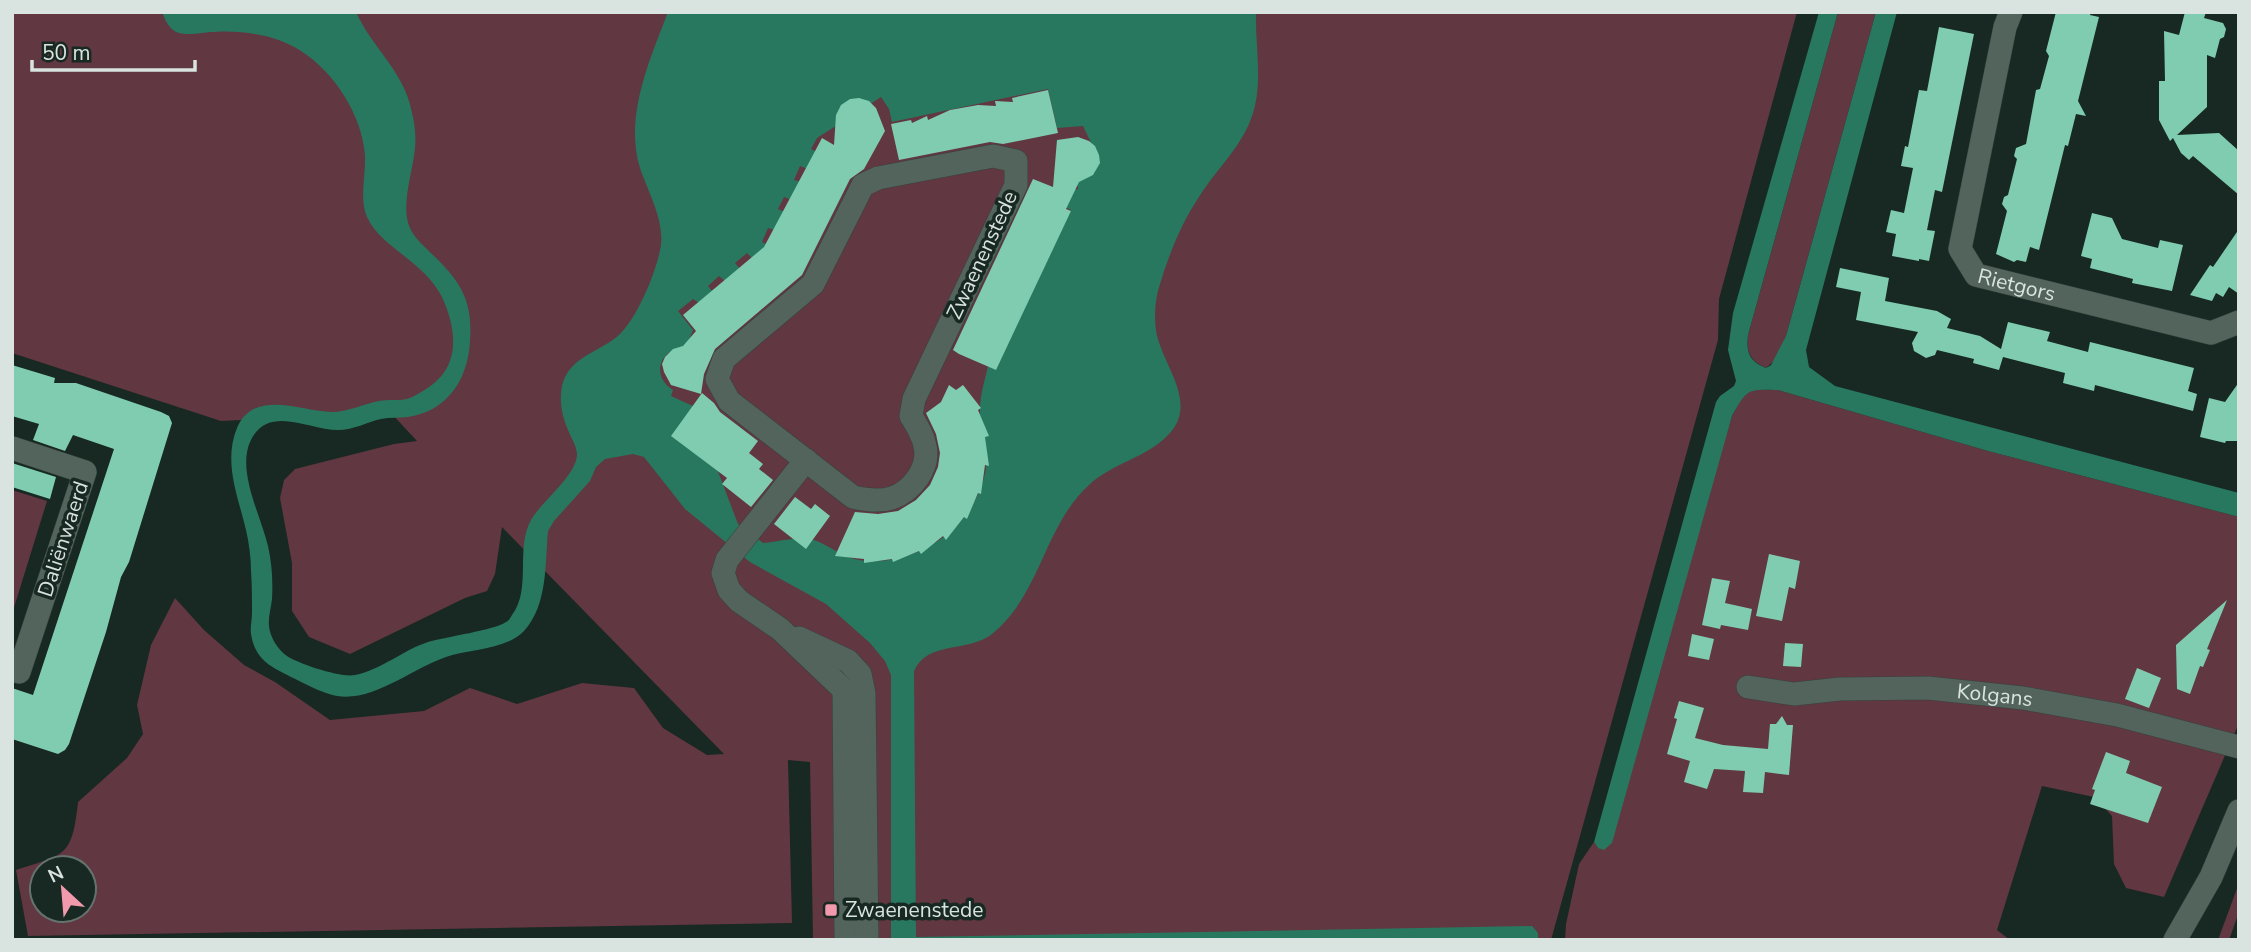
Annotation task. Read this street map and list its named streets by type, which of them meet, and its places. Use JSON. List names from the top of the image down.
{
  "streets": {
    "street": [
      "Zwaenenstede",
      "Rietgors",
      "Daliënwaerd",
      "Kolgans"
    ]
  },
  "places": {
    "transit": ["Zwaenenstede"]
  },
  "scale_bar": "50 m",
  "north": "top left"
}
